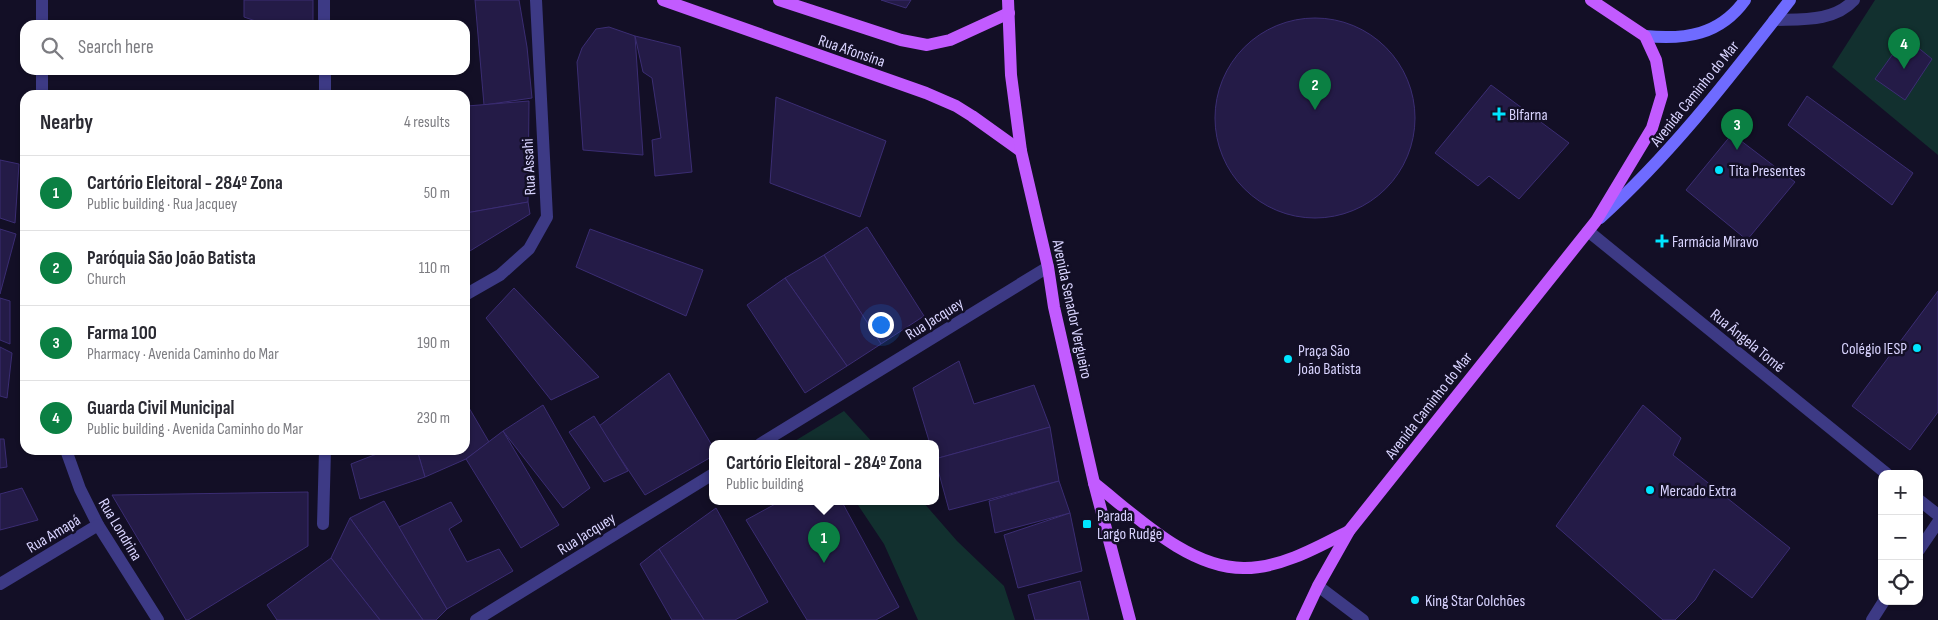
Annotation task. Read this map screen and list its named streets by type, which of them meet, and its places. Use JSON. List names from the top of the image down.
{
  "streets": {
    "main road": ["Rua Afonsina", "Avenida Caminho do Mar", "Avenida Senador Vergueiro"],
    "street": [
      "Rua Assahi",
      "Rua Jacquey",
      "Rua Ângela Tomé",
      "Rua Londrina",
      "Rua Amapá"
    ]
  },
  "crossings": [
    ["Rua Afonsina", "Avenida Senador Vergueiro"],
    ["Avenida Caminho do Mar", "Rua Ângela Tomé"],
    ["Avenida Senador Vergueiro", "Rua Jacquey"],
    ["Rua Londrina", "Rua Amapá"]
  ],
  "places": {
    "health": ["BIfarna", "Farmácia Miravo"],
    "other": [
      "Tita Presentes",
      "Colégio IESP",
      "Praça São João Batista",
      "Mercado Extra",
      "King Star Colchões"
    ],
    "transit": ["Parada Largo Rudge"]
  },
  "page": {
    "search": "Search here",
    "pins": [
      "4",
      "2",
      "3",
      "1"
    ],
    "heading": ["Nearby", "4 results"],
    "list": [
      {
        "mark": "1",
        "name": "Cartório Eleitoral - 284º Zona",
        "note": "Public building · Rua Jacquey",
        "value": "50 m"
      },
      {
        "mark": "2",
        "name": "Paróquia São João Batista",
        "note": "Church",
        "value": "110 m"
      },
      {
        "mark": "3",
        "name": "Farma 100",
        "note": "Pharmacy · Avenida Caminho do Mar",
        "value": "190 m"
      },
      {
        "mark": "4",
        "name": "Guarda Civil Municipal",
        "note": "Public building · Avenida Caminho do Mar",
        "value": "230 m"
      }
    ],
    "popup": ["Cartório Eleitoral - 284º Zona", "Public building"],
    "map_buttons": ["+", "−"]
  }
}
